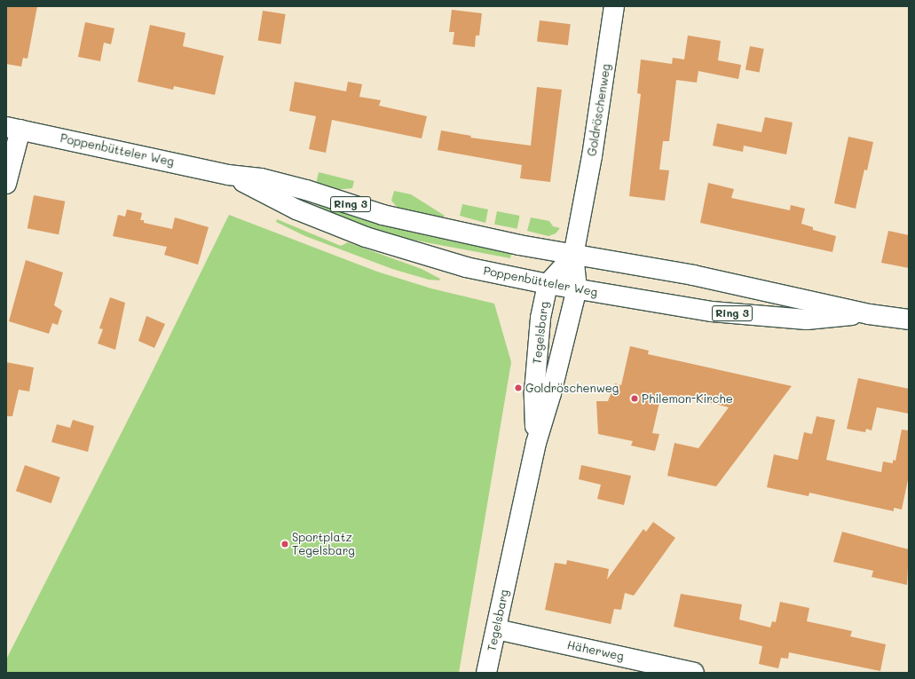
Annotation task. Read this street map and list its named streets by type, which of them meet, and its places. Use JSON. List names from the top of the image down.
{
  "streets": {
    "main road": [
      "Goldröschenweg",
      "Poppenbütteler Weg",
      "Ring 3",
      "Tegelsbarg",
      "Häherweg"
    ]
  },
  "crossings": [
    ["Goldröschenweg", "Poppenbütteler Weg"],
    ["Goldröschenweg", "Tegelsbarg"],
    ["Poppenbütteler Weg", "Tegelsbarg"],
    ["Tegelsbarg", "Häherweg"]
  ],
  "places": ["Goldröschenweg", "Philemon-Kirche", "Sportplatz Tegelsbarg"]
}
